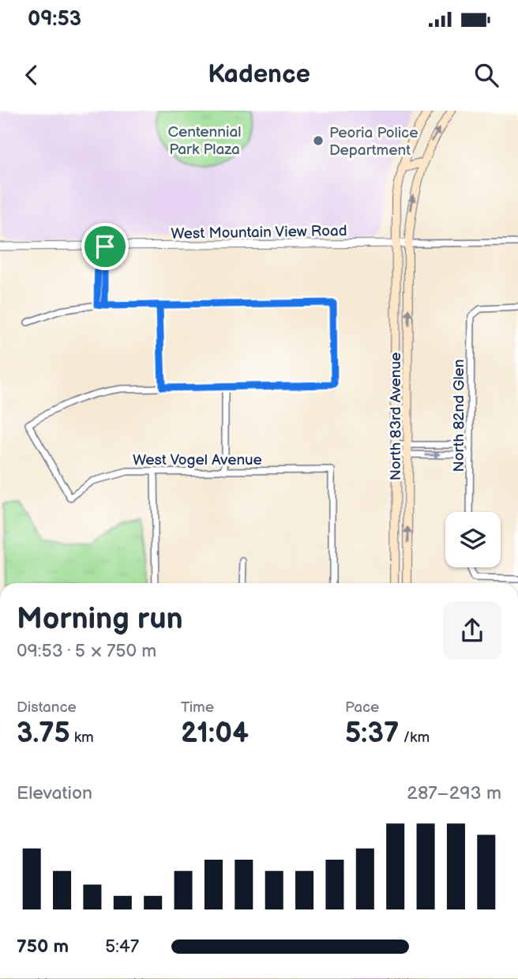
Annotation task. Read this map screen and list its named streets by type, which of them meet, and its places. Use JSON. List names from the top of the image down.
{
  "streets": {
    "main road": ["North 83rd Avenue"],
    "street": ["West Mountain View Road", "North 82nd Glen", "West Vogel Avenue"]
  },
  "crossings": [
    ["West Mountain View Road", "North 83rd Avenue"]
  ],
  "parks": ["Centennial Park Plaza"],
  "places": ["Peoria Police Department"],
  "page": {
    "status": "09:53",
    "header": "Kadence",
    "heading": ["Morning run", "09:53 · 5 × 750 m"],
    "stats": [
      ["Distance", "3.75 km"],
      ["Time", "21:04"],
      ["Pace", "5:37 /km"]
    ],
    "chart": ["Elevation", "287–293 m"],
    "list": [
      {
        "name": "750 m",
        "note": "5:47"
      }
    ]
  }
}
